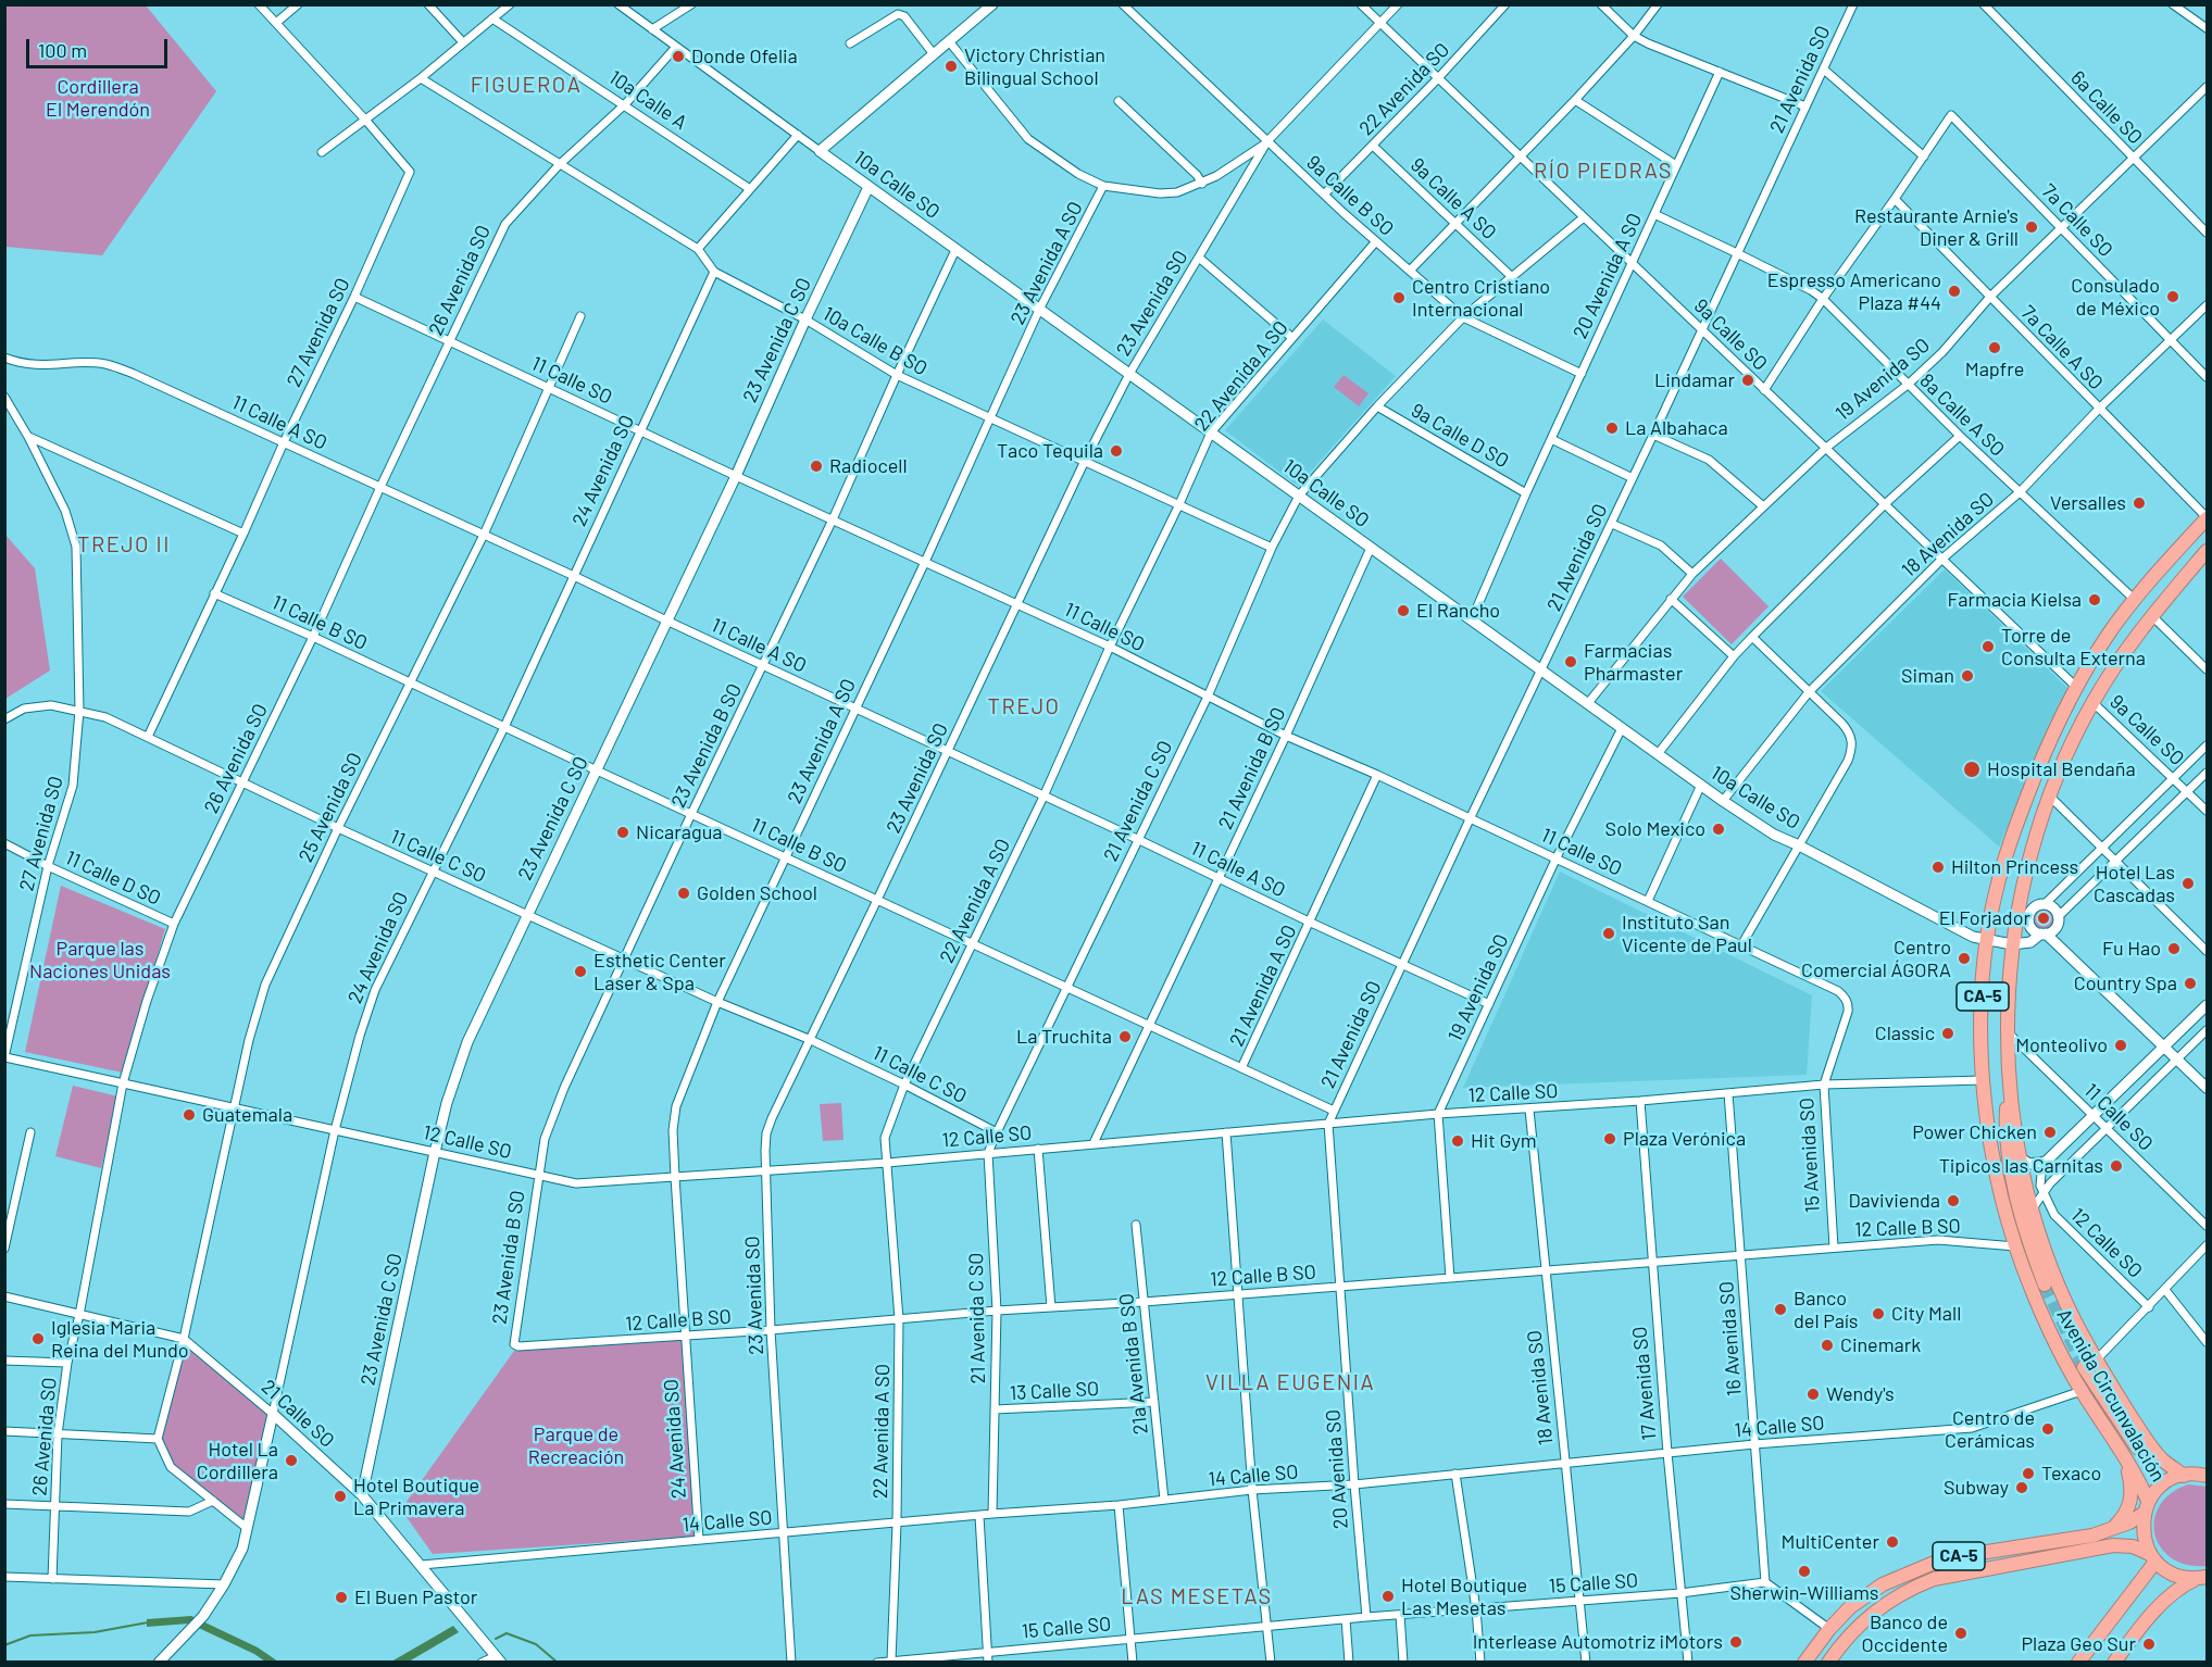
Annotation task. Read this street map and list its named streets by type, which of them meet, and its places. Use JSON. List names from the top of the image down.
{
  "streets": {
    "highway": ["CA-5", "Avenida Circunvalación"],
    "street": [
      "21 Avenida SO",
      "22 Avenida SO",
      "10a Calle A",
      "6a Calle SO",
      "10a Calle SO",
      "9a Calle B SO",
      "9a Calle A SO",
      "7a Calle SO",
      "23 Avenida A SO",
      "20 Avenida A SO",
      "26 Avenida SO",
      "23 Avenida SO",
      "27 Avenida SO",
      "9a Calle SO",
      "23 Avenida C SO",
      "10a Calle B SO",
      "7a Calle A SO",
      "22 Avenida A SO",
      "19 Avenida SO",
      "11 Calle SO",
      "8a Calle A SO",
      "11 Calle A SO",
      "9a Calle D SO",
      "24 Avenida SO",
      "18 Avenida SO",
      "11 Calle B SO",
      "23 Avenida B SO",
      "21 Avenida B SO",
      "21 Avenida C SO",
      "25 Avenida SO",
      "11 Calle C SO",
      "11 Calle D SO",
      "21 Avenida A SO",
      "12 Calle SO",
      "15 Avenida SO",
      "12 Calle B SO",
      "16 Avenida SO",
      "21a Avenida B SO",
      "17 Avenida SO",
      "13 Calle SO",
      "21 Calle SO",
      "14 Calle SO",
      "20 Avenida SO",
      "15 Calle SO"
    ]
  },
  "crossings": [
    ["21 Avenida SO", "10a Calle SO"],
    ["21 Avenida SO", "9a Calle SO"],
    ["21 Avenida SO", "11 Calle SO"],
    ["21 Avenida SO", "8a Calle A SO"],
    ["21 Avenida SO", "11 Calle A SO"],
    ["21 Avenida SO", "11 Calle B SO"],
    ["21 Avenida SO", "12 Calle SO"],
    ["21 Avenida SO", "20 Avenida SO"],
    ["22 Avenida SO", "9a Calle B SO"],
    ["22 Avenida SO", "9a Calle A SO"],
    ["22 Avenida SO", "9a Calle SO"],
    ["10a Calle A", "26 Avenida SO"],
    ["6a Calle SO", "19 Avenida SO"],
    ["10a Calle SO", "23 Avenida A SO"],
    ["10a Calle SO", "26 Avenida SO"],
    ["10a Calle SO", "23 Avenida SO"],
    ["10a Calle SO", "23 Avenida C SO"],
    ["10a Calle SO", "22 Avenida A SO"],
    ["10a Calle SO", "19 Avenida SO"],
    ["10a Calle SO", "18 Avenida SO"],
    ["10a Calle SO", "23 Avenida B SO"],
    ["10a Calle SO", "21 Avenida B SO"],
    ["10a Calle SO", "21 Avenida C SO"],
    ["10a Calle SO", "Avenida Circunvalación"],
    ["9a Calle B SO", "20 Avenida A SO"],
    ["9a Calle B SO", "23 Avenida SO"],
    ["9a Calle B SO", "22 Avenida A SO"],
    ["9a Calle B SO", "21 Avenida C SO"],
    ["9a Calle A SO", "21 Avenida C SO"],
    ["7a Calle SO", "19 Avenida SO"],
    ["7a Calle SO", "18 Avenida SO"],
    ["23 Avenida A SO", "10a Calle B SO"],
    ["23 Avenida A SO", "11 Calle SO"],
    ["23 Avenida A SO", "11 Calle A SO"],
    ["23 Avenida A SO", "24 Avenida SO"],
    ["23 Avenida A SO", "11 Calle B SO"],
    ["23 Avenida A SO", "11 Calle C SO"],
    ["23 Avenida A SO", "12 Calle SO"],
    ["23 Avenida A SO", "12 Calle B SO"],
    ["20 Avenida A SO", "9a Calle SO"],
    ["20 Avenida A SO", "8a Calle A SO"],
    ["20 Avenida A SO", "9a Calle D SO"],
    ["26 Avenida SO", "10a Calle B SO"],
    ["26 Avenida SO", "11 Calle SO"],
    ["26 Avenida SO", "11 Calle A SO"],
    ["26 Avenida SO", "11 Calle B SO"],
    ["26 Avenida SO", "11 Calle C SO"],
    ["26 Avenida SO", "11 Calle D SO"],
    ["26 Avenida SO", "12 Calle SO"],
    ["26 Avenida SO", "21 Calle SO"],
    ["23 Avenida SO", "9a Calle SO"],
    ["23 Avenida SO", "10a Calle B SO"],
    ["23 Avenida SO", "11 Calle SO"],
    ["23 Avenida SO", "11 Calle A SO"],
    ["23 Avenida SO", "11 Calle B SO"],
    ["23 Avenida SO", "11 Calle C SO"],
    ["23 Avenida SO", "12 Calle SO"],
    ["23 Avenida SO", "12 Calle B SO"],
    ["23 Avenida SO", "14 Calle SO"],
    ["27 Avenida SO", "11 Calle SO"],
    ["27 Avenida SO", "11 Calle A SO"],
    ["27 Avenida SO", "11 Calle B SO"],
    ["27 Avenida SO", "11 Calle C SO"],
    ["27 Avenida SO", "11 Calle D SO"],
    ["27 Avenida SO", "12 Calle SO"],
    ["9a Calle SO", "19 Avenida SO"],
    ["9a Calle SO", "18 Avenida SO"],
    ["9a Calle SO", "21 Avenida C SO"],
    ["9a Calle SO", "Avenida Circunvalación"],
    ["23 Avenida C SO", "10a Calle B SO"],
    ["23 Avenida C SO", "11 Calle SO"],
    ["23 Avenida C SO", "11 Calle A SO"],
    ["23 Avenida C SO", "11 Calle B SO"],
    ["23 Avenida C SO", "11 Calle C SO"],
    ["23 Avenida C SO", "12 Calle SO"],
    ["23 Avenida C SO", "21 Calle SO"],
    ["10a Calle B SO", "22 Avenida A SO"],
    ["10a Calle B SO", "24 Avenida SO"],
    ["10a Calle B SO", "23 Avenida B SO"],
    ["10a Calle B SO", "21 Avenida C SO"],
    ["7a Calle A SO", "19 Avenida SO"],
    ["7a Calle A SO", "18 Avenida SO"],
    ["7a Calle A SO", "Avenida Circunvalación"],
    ["22 Avenida A SO", "11 Calle SO"],
    ["22 Avenida A SO", "11 Calle A SO"],
    ["22 Avenida A SO", "11 Calle B SO"],
    ["22 Avenida A SO", "11 Calle C SO"],
    ["22 Avenida A SO", "12 Calle SO"],
    ["22 Avenida A SO", "12 Calle B SO"],
    ["22 Avenida A SO", "14 Calle SO"],
    ["22 Avenida A SO", "15 Calle SO"],
    ["19 Avenida SO", "11 Calle SO"],
    ["19 Avenida SO", "8a Calle A SO"],
    ["19 Avenida SO", "11 Calle A SO"],
    ["19 Avenida SO", "12 Calle SO"],
    ["19 Avenida SO", "12 Calle B SO"],
    ["11 Calle SO", "24 Avenida SO"],
    ["11 Calle SO", "23 Avenida B SO"],
    ["11 Calle SO", "21 Avenida B SO"],
    ["11 Calle SO", "21 Avenida C SO"],
    ["11 Calle SO", "25 Avenida SO"],
    ["11 Calle SO", "21 Avenida A SO"],
    ["11 Calle SO", "15 Avenida SO"],
    ["11 Calle SO", "Avenida Circunvalación"],
    ["8a Calle A SO", "18 Avenida SO"],
    ["8a Calle A SO", "Avenida Circunvalación"],
    ["11 Calle A SO", "24 Avenida SO"],
    ["11 Calle A SO", "23 Avenida B SO"],
    ["11 Calle A SO", "21 Avenida B SO"],
    ["11 Calle A SO", "21 Avenida C SO"],
    ["11 Calle A SO", "25 Avenida SO"],
    ["11 Calle A SO", "21 Avenida A SO"],
    ["9a Calle D SO", "21 Avenida C SO"],
    ["24 Avenida SO", "11 Calle B SO"],
    ["24 Avenida SO", "11 Calle C SO"],
    ["24 Avenida SO", "12 Calle SO"],
    ["24 Avenida SO", "12 Calle B SO"],
    ["24 Avenida SO", "21 Calle SO"],
    ["24 Avenida SO", "14 Calle SO"],
    ["18 Avenida SO", "12 Calle SO"],
    ["18 Avenida SO", "12 Calle B SO"],
    ["18 Avenida SO", "14 Calle SO"],
    ["18 Avenida SO", "15 Calle SO"],
    ["11 Calle B SO", "23 Avenida B SO"],
    ["11 Calle B SO", "21 Avenida B SO"],
    ["11 Calle B SO", "21 Avenida C SO"],
    ["11 Calle B SO", "25 Avenida SO"],
    ["11 Calle B SO", "21 Avenida A SO"],
    ["23 Avenida B SO", "11 Calle C SO"],
    ["23 Avenida B SO", "12 Calle SO"],
    ["23 Avenida B SO", "12 Calle B SO"],
    ["21 Avenida B SO", "12 Calle SO"],
    ["21 Avenida C SO", "11 Calle C SO"],
    ["21 Avenida C SO", "12 Calle SO"],
    ["21 Avenida C SO", "12 Calle B SO"],
    ["21 Avenida C SO", "13 Calle SO"],
    ["21 Avenida C SO", "14 Calle SO"],
    ["25 Avenida SO", "11 Calle C SO"],
    ["25 Avenida SO", "12 Calle SO"],
    ["25 Avenida SO", "21 Calle SO"],
    ["CA-5", "Avenida Circunvalación"],
    ["12 Calle SO", "15 Avenida SO"],
    ["12 Calle SO", "16 Avenida SO"],
    ["12 Calle SO", "17 Avenida SO"],
    ["12 Calle SO", "Avenida Circunvalación"],
    ["12 Calle SO", "20 Avenida SO"],
    ["15 Avenida SO", "12 Calle B SO"],
    ["12 Calle B SO", "16 Avenida SO"],
    ["12 Calle B SO", "21a Avenida B SO"],
    ["12 Calle B SO", "17 Avenida SO"],
    ["12 Calle B SO", "Avenida Circunvalación"],
    ["12 Calle B SO", "20 Avenida SO"],
    ["16 Avenida SO", "14 Calle SO"],
    ["16 Avenida SO", "15 Calle SO"],
    ["21a Avenida B SO", "13 Calle SO"],
    ["21a Avenida B SO", "14 Calle SO"],
    ["17 Avenida SO", "14 Calle SO"],
    ["17 Avenida SO", "15 Calle SO"],
    ["Avenida Circunvalación", "14 Calle SO"],
    ["21 Calle SO", "14 Calle SO"],
    ["14 Calle SO", "20 Avenida SO"],
    ["20 Avenida SO", "15 Calle SO"]
  ],
  "districts": [
    "FIGUEROA",
    "RÍO PIEDRAS",
    "TREJO II",
    "TREJO",
    "VILLA EUGENIA",
    "LAS MESETAS"
  ],
  "parks": ["Cordillera El Merendón", "Parque las Naciones Unidas", "Parque de Recreación"],
  "places": [
    "Donde Ofelia",
    "Victory Christian Bilingual School",
    "Restaurante Arnie's Diner & Grill",
    "Espresso Americano Plaza #44",
    "Consulado de México",
    "Centro Cristiano Internacional",
    "Mapfre",
    "Lindamar",
    "La Albahaca",
    "Taco Tequila",
    "Radiocell",
    "Versalles",
    "Farmacia Kielsa",
    "El Rancho",
    "Torre de Consulta Externa",
    "Farmacias Pharmaster",
    "Siman",
    "Hospital Bendaña",
    "Solo Mexico",
    "Nicaragua",
    "Hilton Princess",
    "Hotel Las Cascadas",
    "Golden School",
    "El Forjador",
    "Instituto San Vicente de Paul",
    "Fu Hao",
    "Centro Comercial ÁGORA",
    "Esthetic Center Laser & Spa",
    "Country Spa",
    "Classic",
    "La Truchita",
    "Monteolivo",
    "Guatemala",
    "Power Chicken",
    "Plaza Verónica",
    "Hit Gym",
    "Tipicos las Carnitas",
    "Davivienda",
    "Banco del País",
    "City Mall",
    "Iglesia Maria Reina del Mundo",
    "Cinemark",
    "Wendy's",
    "Centro de Cerámicas",
    "Hotel La Cordillera",
    "Texaco",
    "Subway",
    "Hotel Boutique La Primavera",
    "MultiCenter",
    "Sherwin-Williams",
    "Hotel Boutique Las Mesetas",
    "El Buen Pastor",
    "Banco de Occidente",
    "Interlease Automotriz iMotors",
    "Plaza Geo Sur"
  ],
  "scale_bar": "100 m"
}
